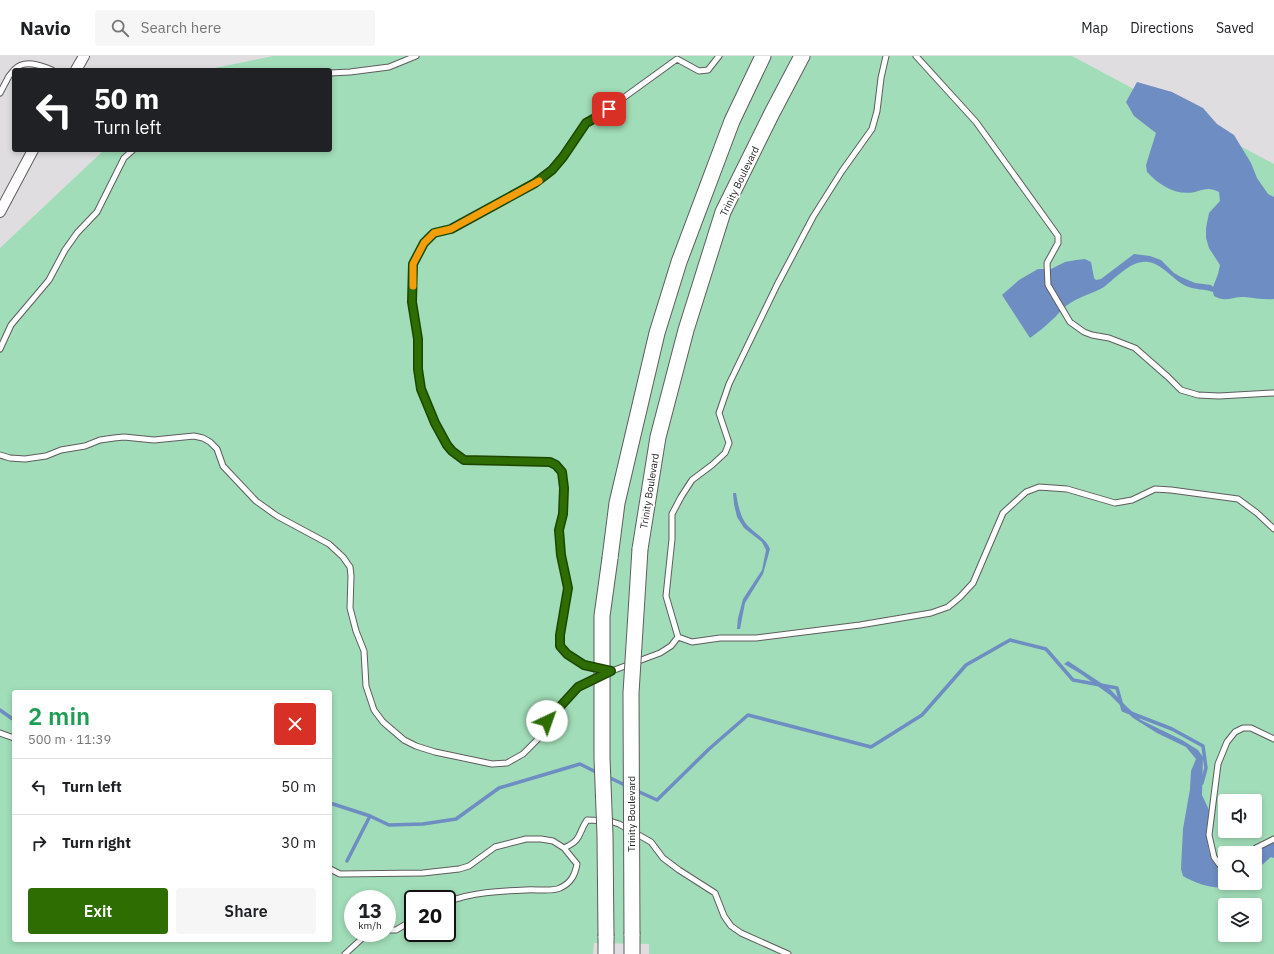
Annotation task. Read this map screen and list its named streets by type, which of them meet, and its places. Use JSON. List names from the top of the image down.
{
  "streets": {
    "main road": ["Trinity Boulevard"]
  },
  "page": {
    "header": "Navio",
    "search": "Search here",
    "nav": ["Map", "Directions", "Saved"],
    "turn": ["50 m", "Turn left"],
    "heading": ["2 min", "500 m · 11:39"],
    "list": [
      {
        "name": "Turn left",
        "value": "50 m"
      },
      {
        "name": "Turn right",
        "value": "30 m"
      }
    ],
    "buttons": ["Exit", "Share"],
    "speed": "13 km/h",
    "limit": "20"
  }
}
